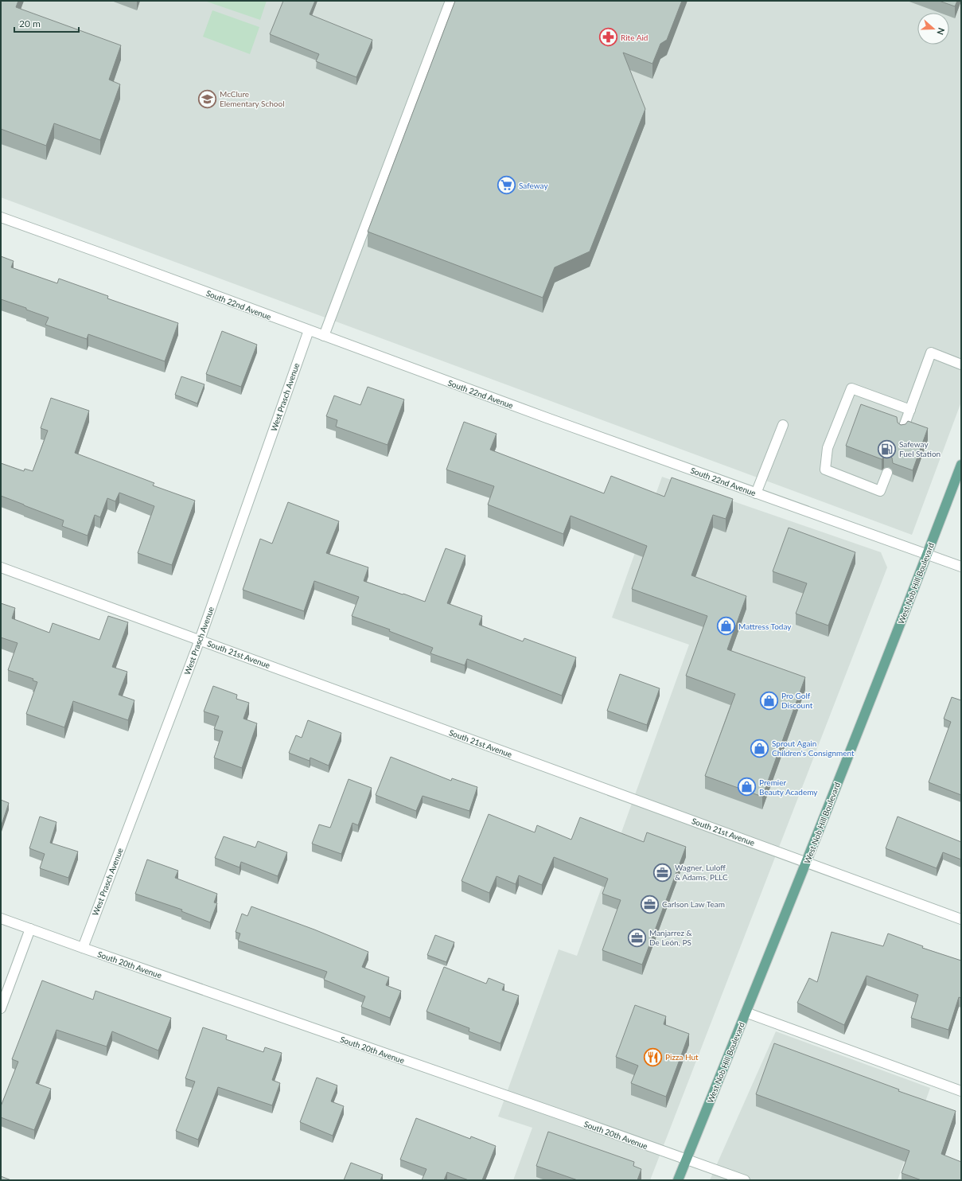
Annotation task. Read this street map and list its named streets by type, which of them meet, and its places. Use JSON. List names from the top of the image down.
{
  "streets": {
    "main road": ["West Nob Hill Boulevard"],
    "street": [
      "South 22nd Avenue",
      "West Prasch Avenue",
      "South 21st Avenue",
      "South 20th Avenue"
    ]
  },
  "crossings": [
    ["South 22nd Avenue", "West Prasch Avenue"],
    ["South 22nd Avenue", "West Nob Hill Boulevard"],
    ["West Prasch Avenue", "South 21st Avenue"],
    ["West Prasch Avenue", "South 20th Avenue"],
    ["West Nob Hill Boulevard", "South 21st Avenue"],
    ["West Nob Hill Boulevard", "South 20th Avenue"]
  ],
  "places": {
    "pharmacy": ["Rite Aid"],
    "school or university": ["McClure Elementary School"],
    "supermarket": ["Safeway"],
    "fuel station": ["Safeway Fuel Station"],
    "shop": [
      "Mattress Today",
      "Pro Golf Discount",
      "Sprout Again Children's Consignment",
      "Premier Beauty Academy"
    ],
    "office": ["Wagner, Luloff & Adams, PLLC", "Carlson Law Team", "Manjarrez & De León, PS"],
    "restaurant": ["Pizza Hut"]
  },
  "scale_bar": "20 m",
  "north": "right"
}
